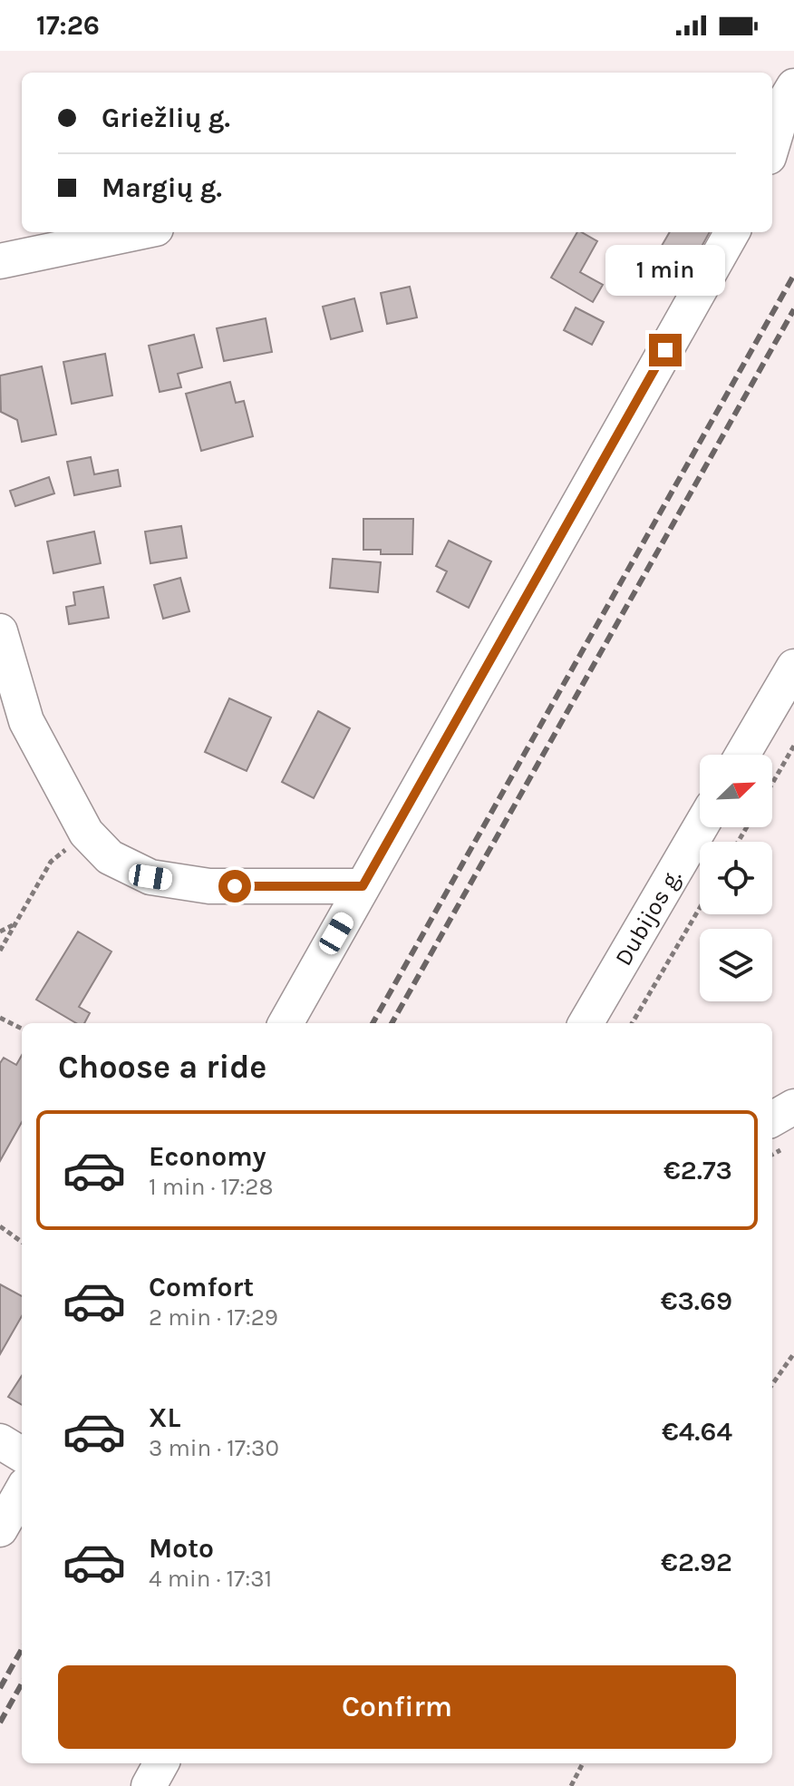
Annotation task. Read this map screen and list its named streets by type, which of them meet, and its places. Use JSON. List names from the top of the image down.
{
  "streets": {
    "street": ["Dubijos g."]
  },
  "north": "top right",
  "page": {
    "status": "17:26",
    "banner": ["Griežlių g.", "Margių g."],
    "bubble": "1 min",
    "heading": "Choose a ride",
    "list": [
      {
        "name": "Economy",
        "note": "1 min · 17:28",
        "value": "€2.73"
      },
      {
        "name": "Comfort",
        "note": "2 min · 17:29",
        "value": "€3.69"
      },
      {
        "name": "XL",
        "note": "3 min · 17:30",
        "value": "€4.64"
      },
      {
        "name": "Moto",
        "note": "4 min · 17:31",
        "value": "€2.92"
      }
    ],
    "buttons": "Confirm"
  }
}
